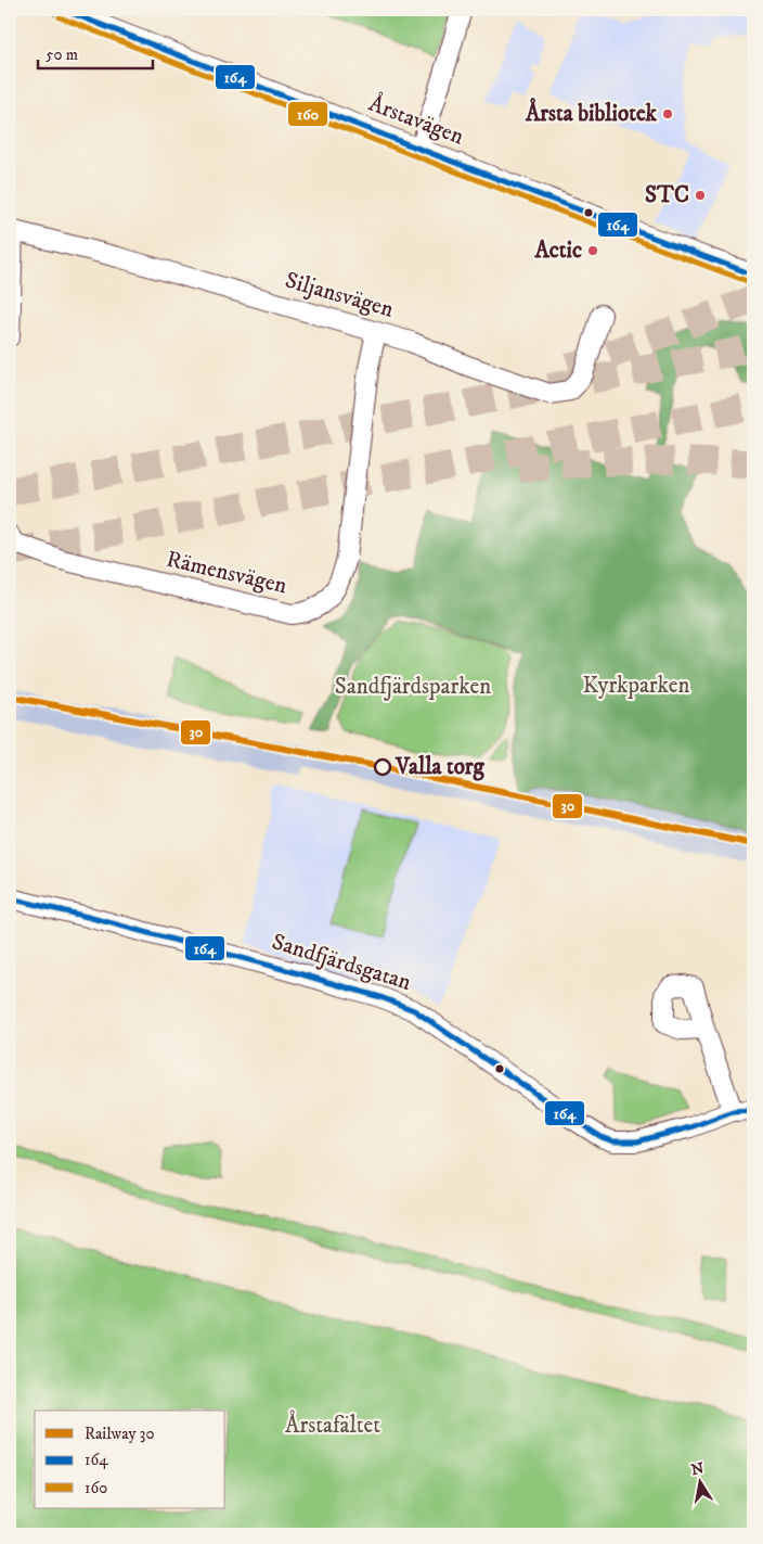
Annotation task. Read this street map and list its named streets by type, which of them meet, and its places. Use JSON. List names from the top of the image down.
{
  "streets": {
    "street": [
      "Årstavägen",
      "Siljansvägen",
      "Rämensvägen",
      "Sandfjärdsgatan"
    ]
  },
  "crossings": [
    ["Siljansvägen", "Rämensvägen"]
  ],
  "parks": ["Kyrkparken", "Sandfjärdsparken", "Årstafältet"],
  "places": [
    "Årsta bibliotek",
    "STC",
    "Actic",
    "Valla torg"
  ],
  "lines": ["transit line 164", "transit line 160", "rail line 30"],
  "legend": ["Railway 30", "164", "160"],
  "scale_bar": "50 m",
  "north": "top"
}
